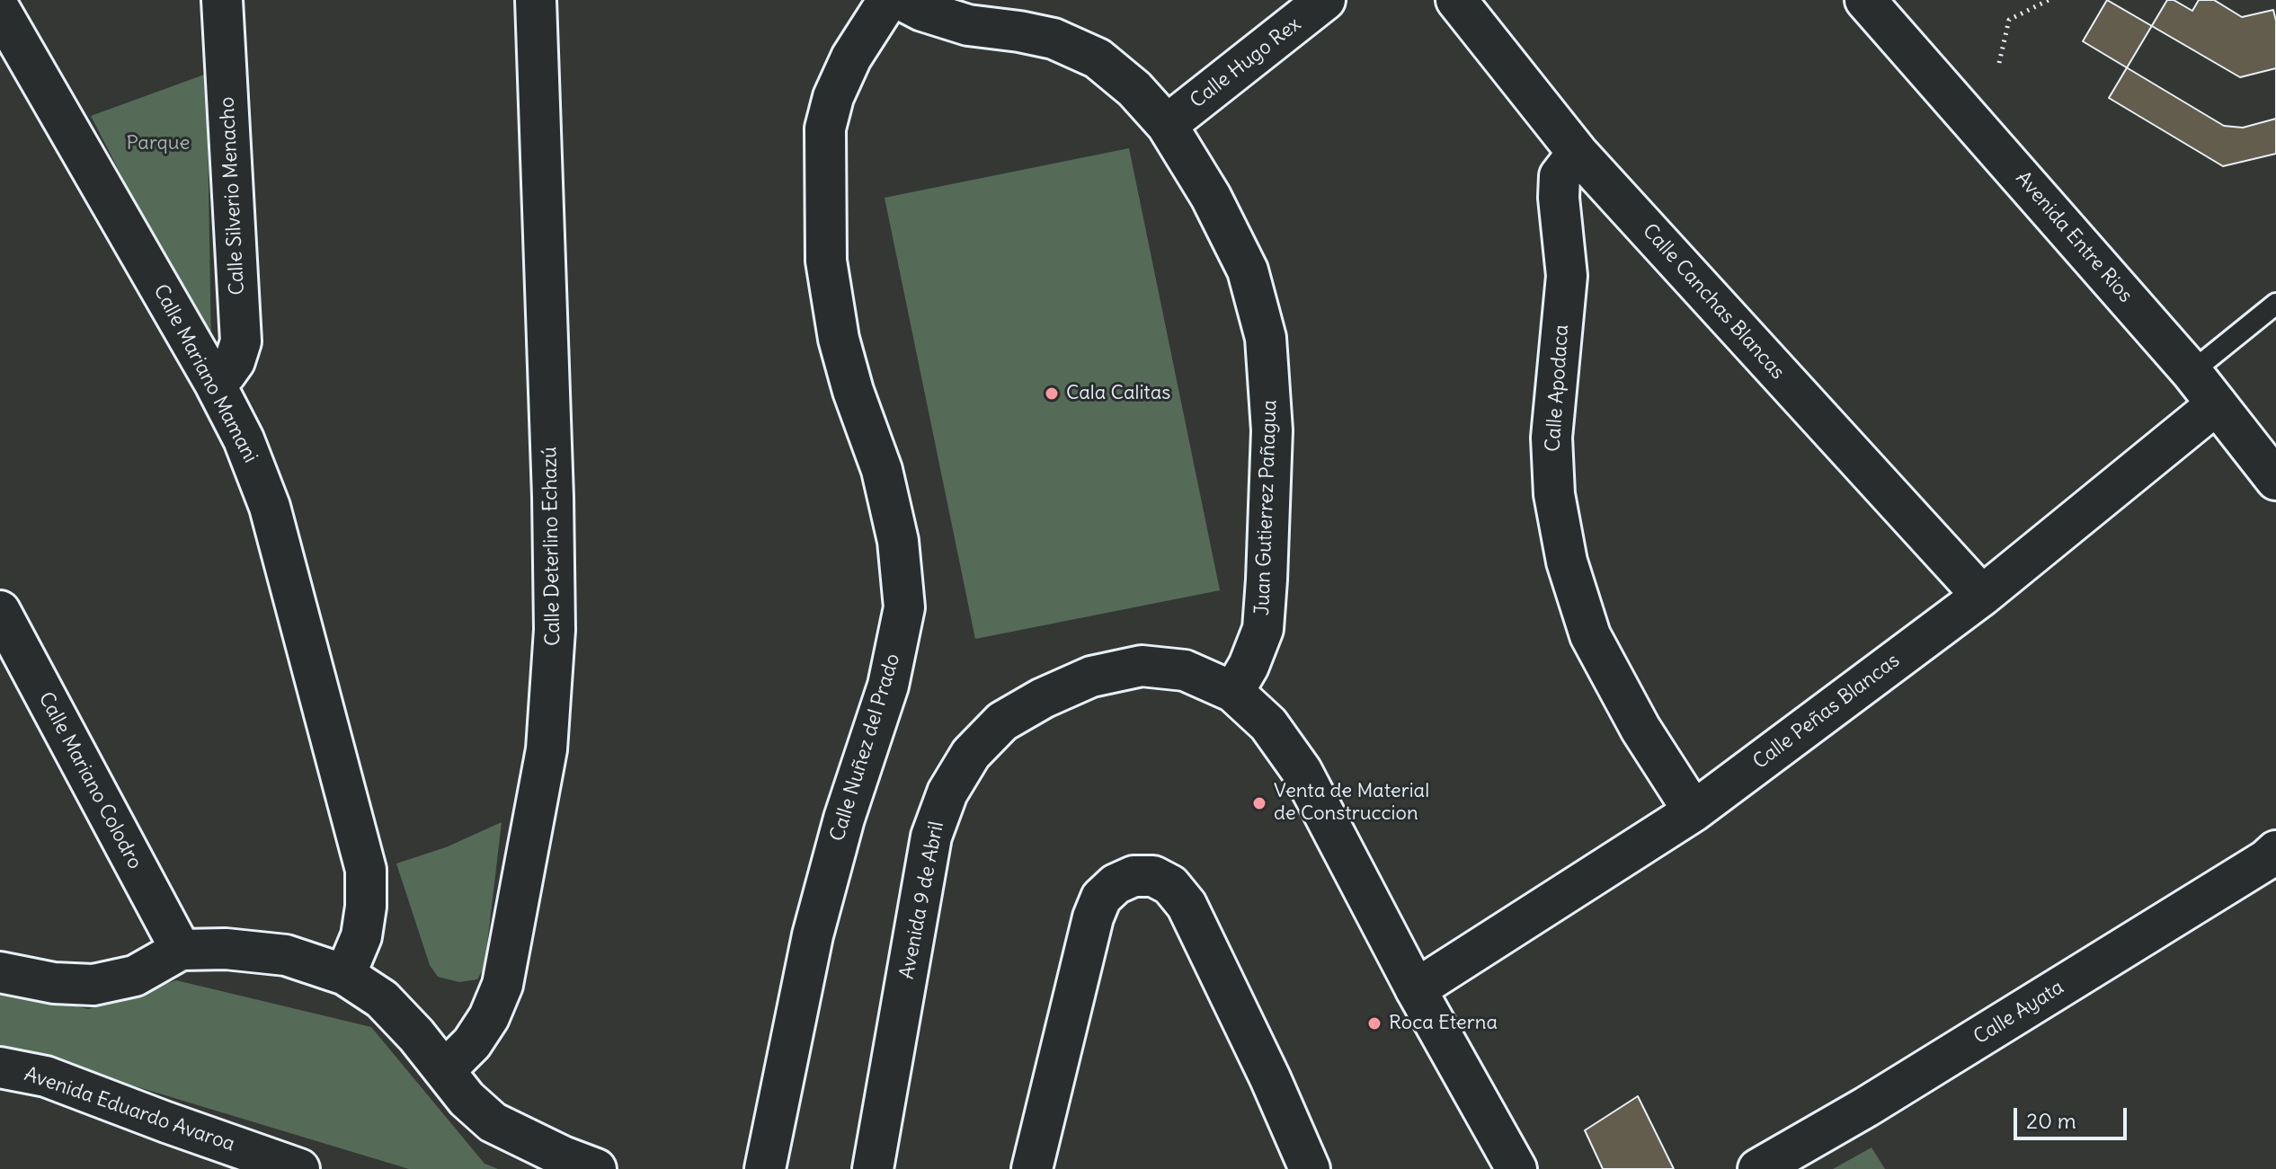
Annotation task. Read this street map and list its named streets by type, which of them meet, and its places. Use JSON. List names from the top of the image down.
{
  "streets": {
    "street": [
      "Calle Hugo Rex",
      "Calle Silverio Menacho",
      "Avenida Entre Rios",
      "Calle Canchas Blancas",
      "Calle Mariano Mamani",
      "Calle Apodaca",
      "Juan Gutierrez Pañagua",
      "Calle Deterlino Echazú",
      "Calle Peñas Blancas",
      "Calle Nuñez del Prado",
      "Calle Mariano Colodro",
      "Avenida 9 de Abril",
      "Calle Ayata",
      "Avenida Eduardo Avaroa"
    ]
  },
  "crossings": [
    ["Calle Hugo Rex", "Juan Gutierrez Pañagua"],
    ["Calle Silverio Menacho", "Calle Mariano Mamani"],
    ["Avenida Entre Rios", "Calle Peñas Blancas"],
    ["Calle Canchas Blancas", "Calle Apodaca"],
    ["Calle Canchas Blancas", "Calle Peñas Blancas"],
    ["Calle Apodaca", "Calle Peñas Blancas"],
    ["Juan Gutierrez Pañagua", "Avenida 9 de Abril"],
    ["Calle Peñas Blancas", "Avenida 9 de Abril"]
  ],
  "parks": ["Parque"],
  "places": ["Cala Calitas", "Venta de Material de Construccion", "Roca Eterna"],
  "scale_bar": "20 m"
}
